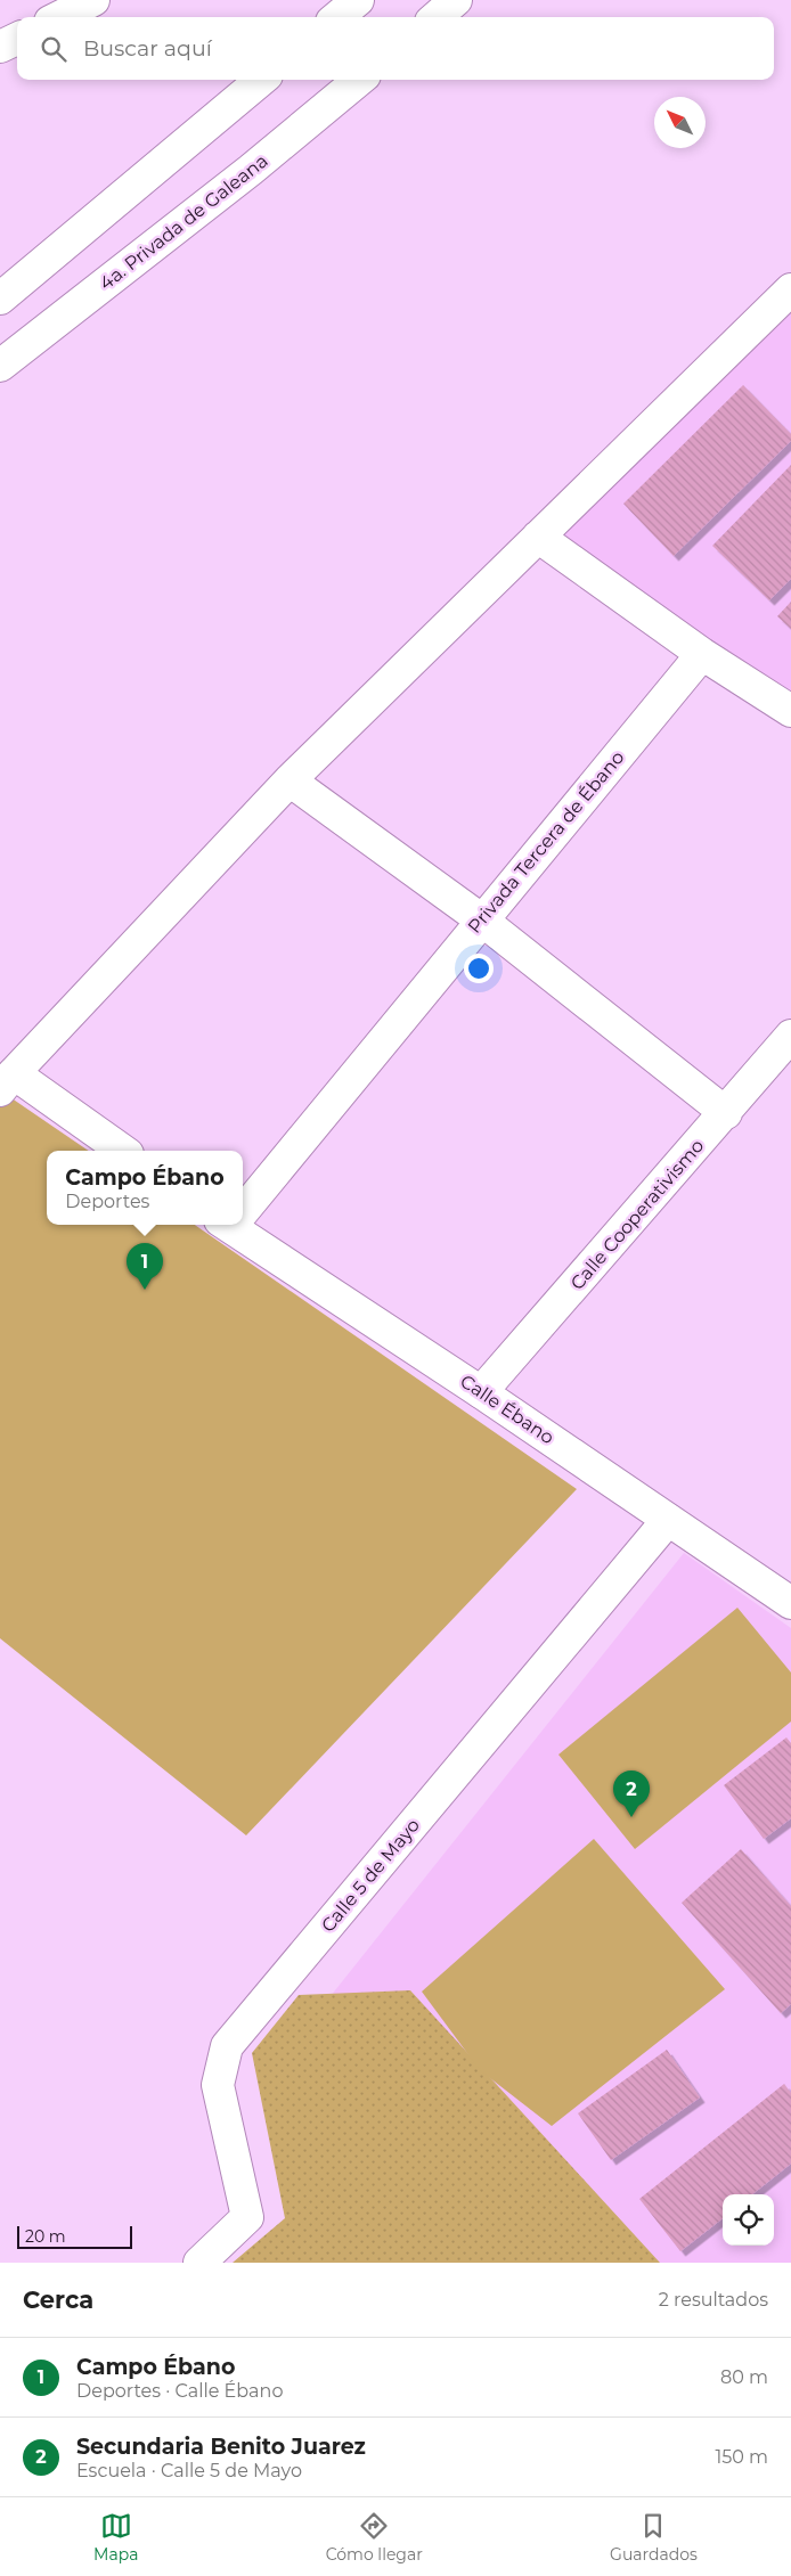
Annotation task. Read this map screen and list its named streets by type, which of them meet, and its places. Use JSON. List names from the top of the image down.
{
  "streets": {
    "street": [
      "4a. Privada de Galeana",
      "Privada Tercera de Ébano",
      "Calle Cooperativismo",
      "Calle Ébano",
      "Calle 5 de Mayo"
    ]
  },
  "crossings": [
    ["Calle Cooperativismo", "Calle Ébano"],
    ["Calle Ébano", "Calle 5 de Mayo"]
  ],
  "scale_bar": "20 m",
  "north": "top left",
  "page": {
    "search": "Buscar aquí",
    "popup": ["Campo Ébano", "Deportes"],
    "pins": ["1", "2"],
    "scale": "20 m",
    "heading": ["Cerca", "2 resultados"],
    "list": [
      {
        "mark": "1",
        "name": "Campo Ébano",
        "note": "Deportes · Calle Ébano",
        "value": "80 m"
      },
      {
        "mark": "2",
        "name": "Secundaria Benito Juarez",
        "note": "Escuela · Calle 5 de Mayo",
        "value": "150 m"
      }
    ],
    "nav": ["Mapa", "Cómo llegar", "Guardados"]
  }
}
